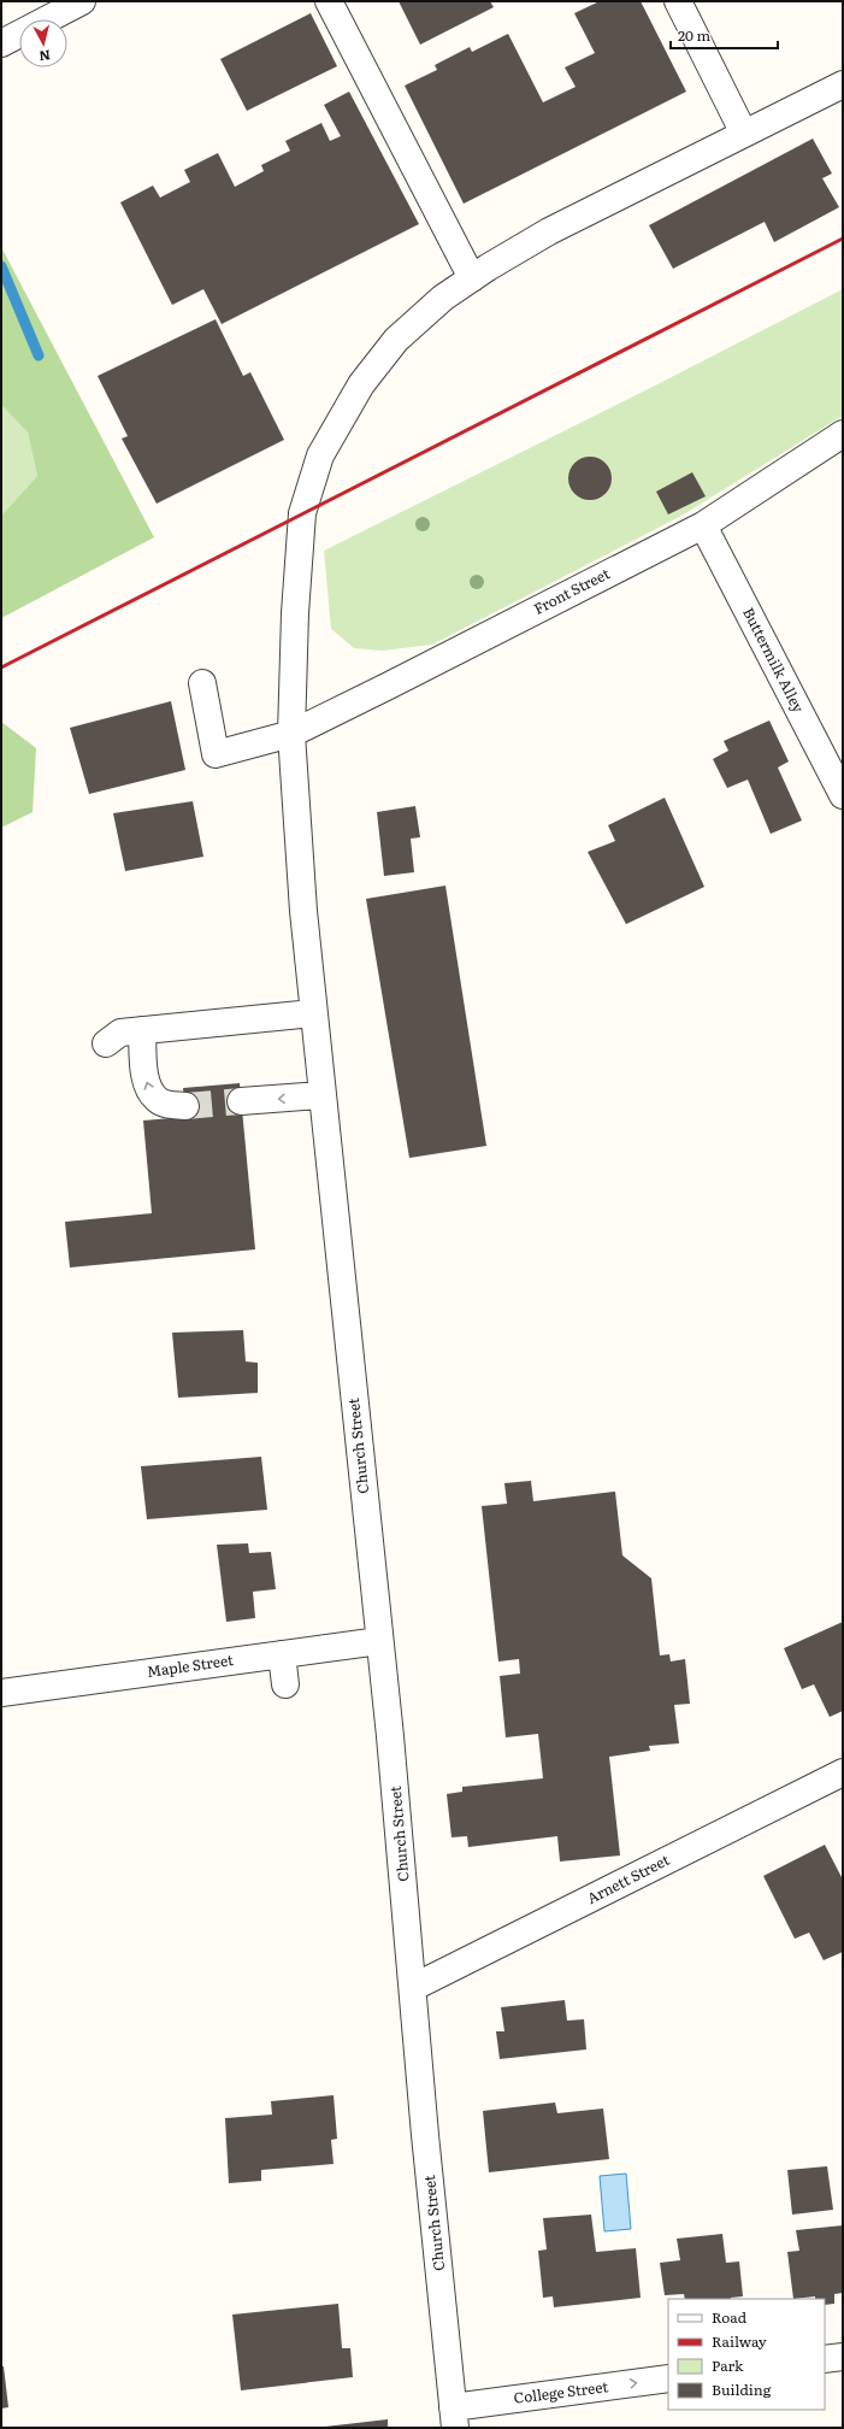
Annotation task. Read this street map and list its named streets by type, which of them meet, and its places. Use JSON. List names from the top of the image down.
{
  "streets": {
    "street": [
      "Front Street",
      "Buttermilk Alley",
      "Church Street",
      "Maple Street",
      "Arnett Street",
      "College Street"
    ]
  },
  "crossings": [
    ["Front Street", "Buttermilk Alley"],
    ["Front Street", "Church Street"],
    ["Church Street", "Maple Street"],
    ["Church Street", "Arnett Street"],
    ["Church Street", "College Street"]
  ],
  "one_way": ["College Street"],
  "legend": [
    "Road",
    "Railway",
    "Park",
    "Building"
  ],
  "scale_bar": "20 m",
  "north": "bottom"
}
